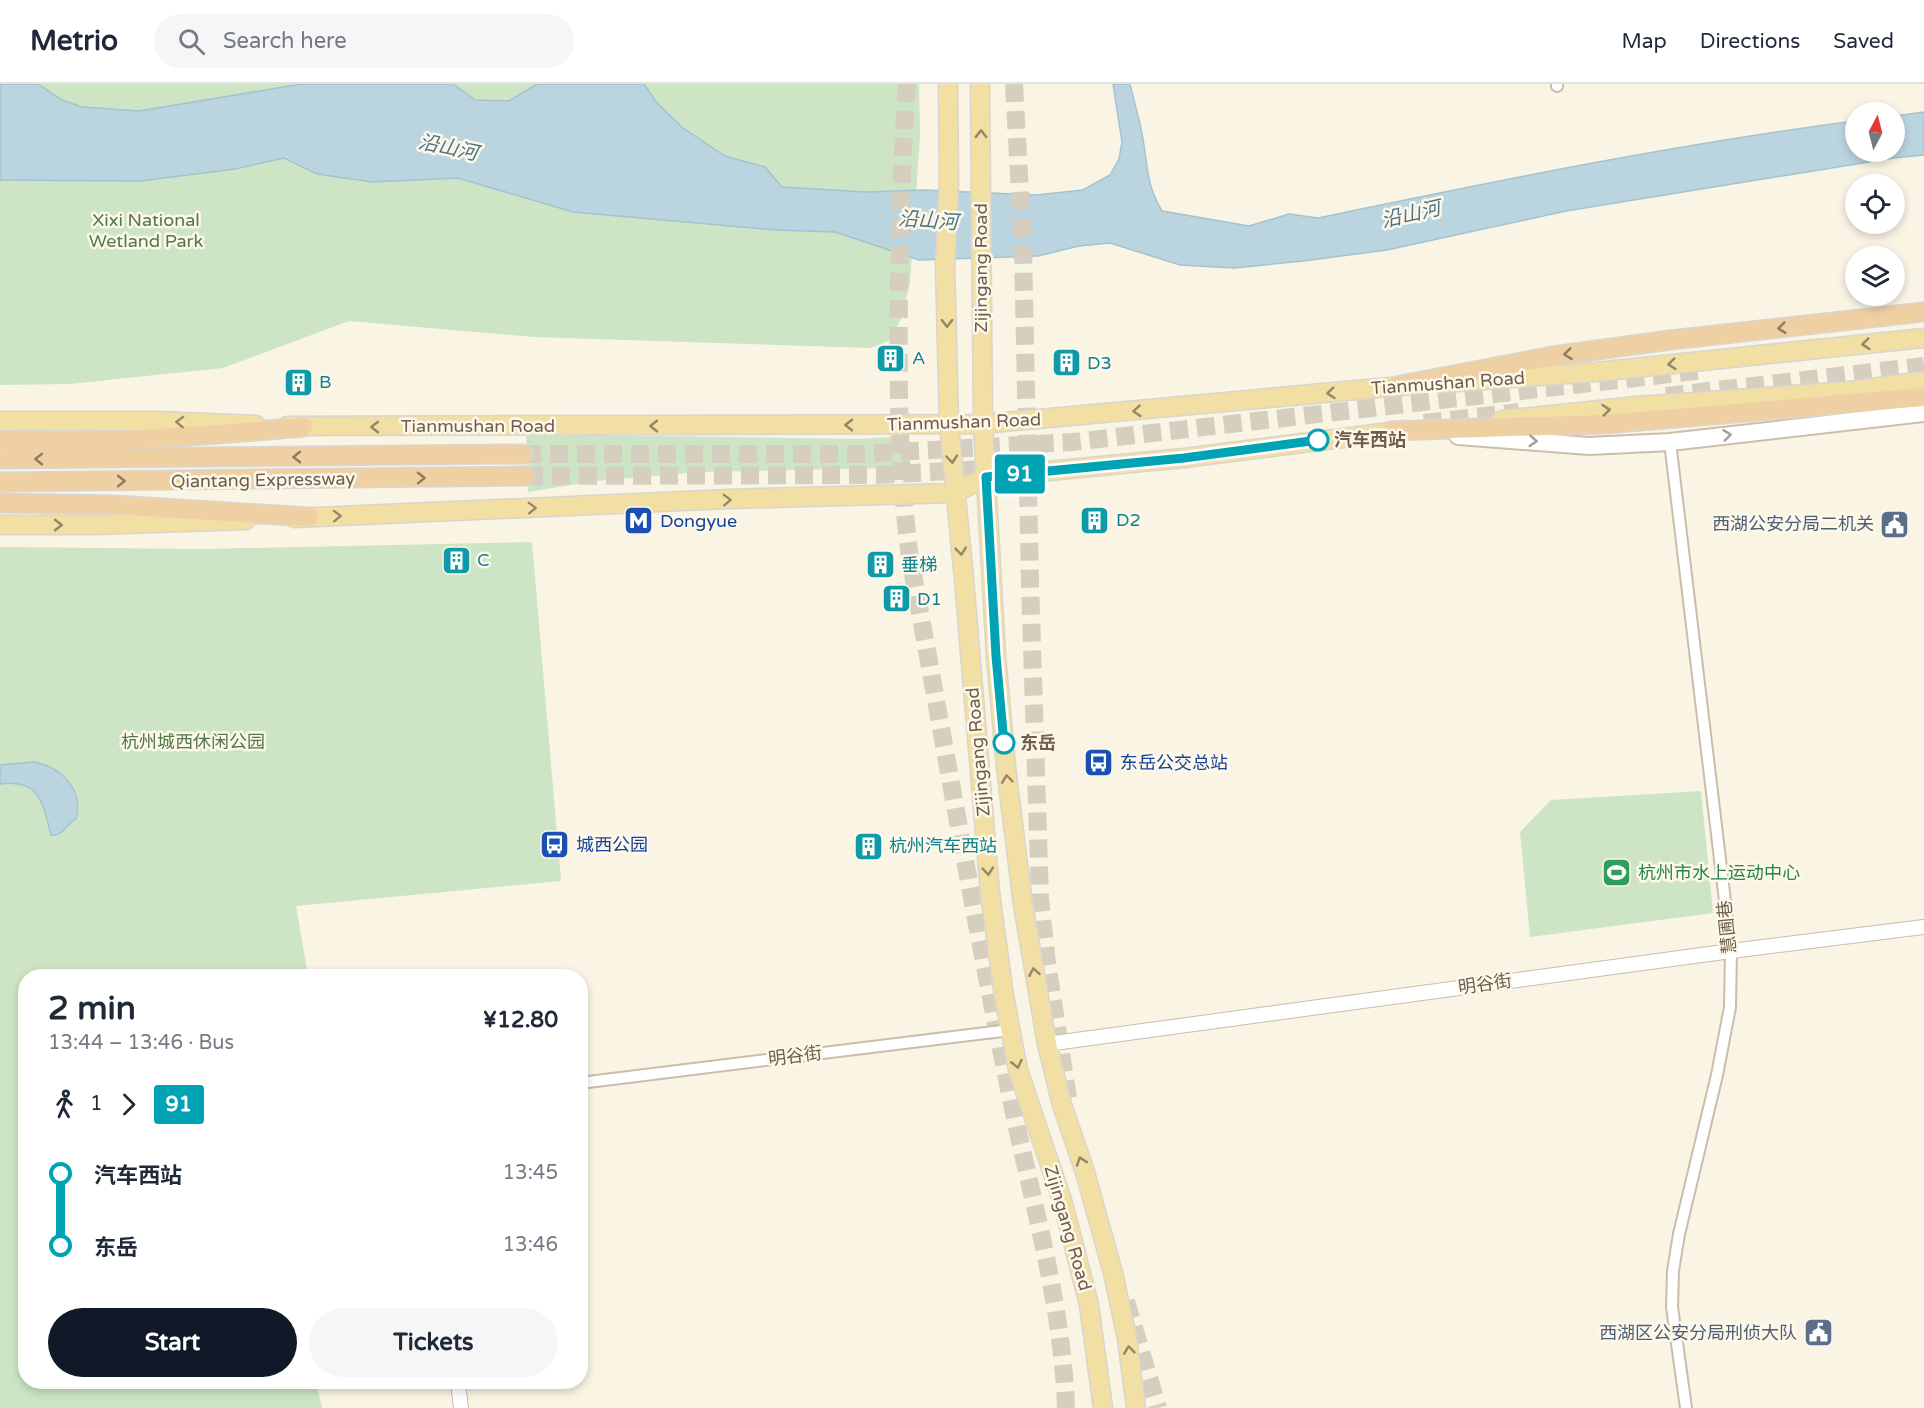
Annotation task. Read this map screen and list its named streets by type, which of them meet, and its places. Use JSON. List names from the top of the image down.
{
  "streets": {
    "highway": ["Qiantang Expressway"],
    "main road": ["Zijingang Road", "Tianmushan Road"],
    "street": ["慧圃巷", "明谷街"]
  },
  "crossings": [
    ["Zijingang Road", "Tianmushan Road"],
    ["Zijingang Road", "明谷街"],
    ["慧圃巷", "明谷街"]
  ],
  "water": ["沿山河"],
  "parks": ["Xixi National Wetland Park", "杭州城西休闲公园"],
  "places": {
    "building": [
      "A",
      "D3",
      "B",
      "D2",
      "C",
      "垂梯",
      "D1",
      "杭州汽车西站"
    ],
    "other": ["汽车西站", "东岳"],
    "metro station": ["Dongyue"],
    "public building": ["西湖公安分局二机关", "西湖区公安分局刑侦大队"],
    "bus stop": ["东岳公交总站", "城西公园"],
    "sports": ["杭州市水上运动中心"]
  },
  "lines": ["bus line 91"],
  "north": "top",
  "page": {
    "header": "Metrio",
    "search": "Search here",
    "nav": ["Map", "Directions", "Saved"],
    "on_map": "91",
    "heading": ["2 min", "13:44 – 13:46 · Bus", "¥12.80"],
    "legs": ["1", "91"],
    "list": [
      {
        "name": "汽车西站",
        "value": "13:45"
      },
      {
        "name": "东岳",
        "value": "13:46"
      }
    ],
    "buttons": ["Start", "Tickets"]
  }
}
